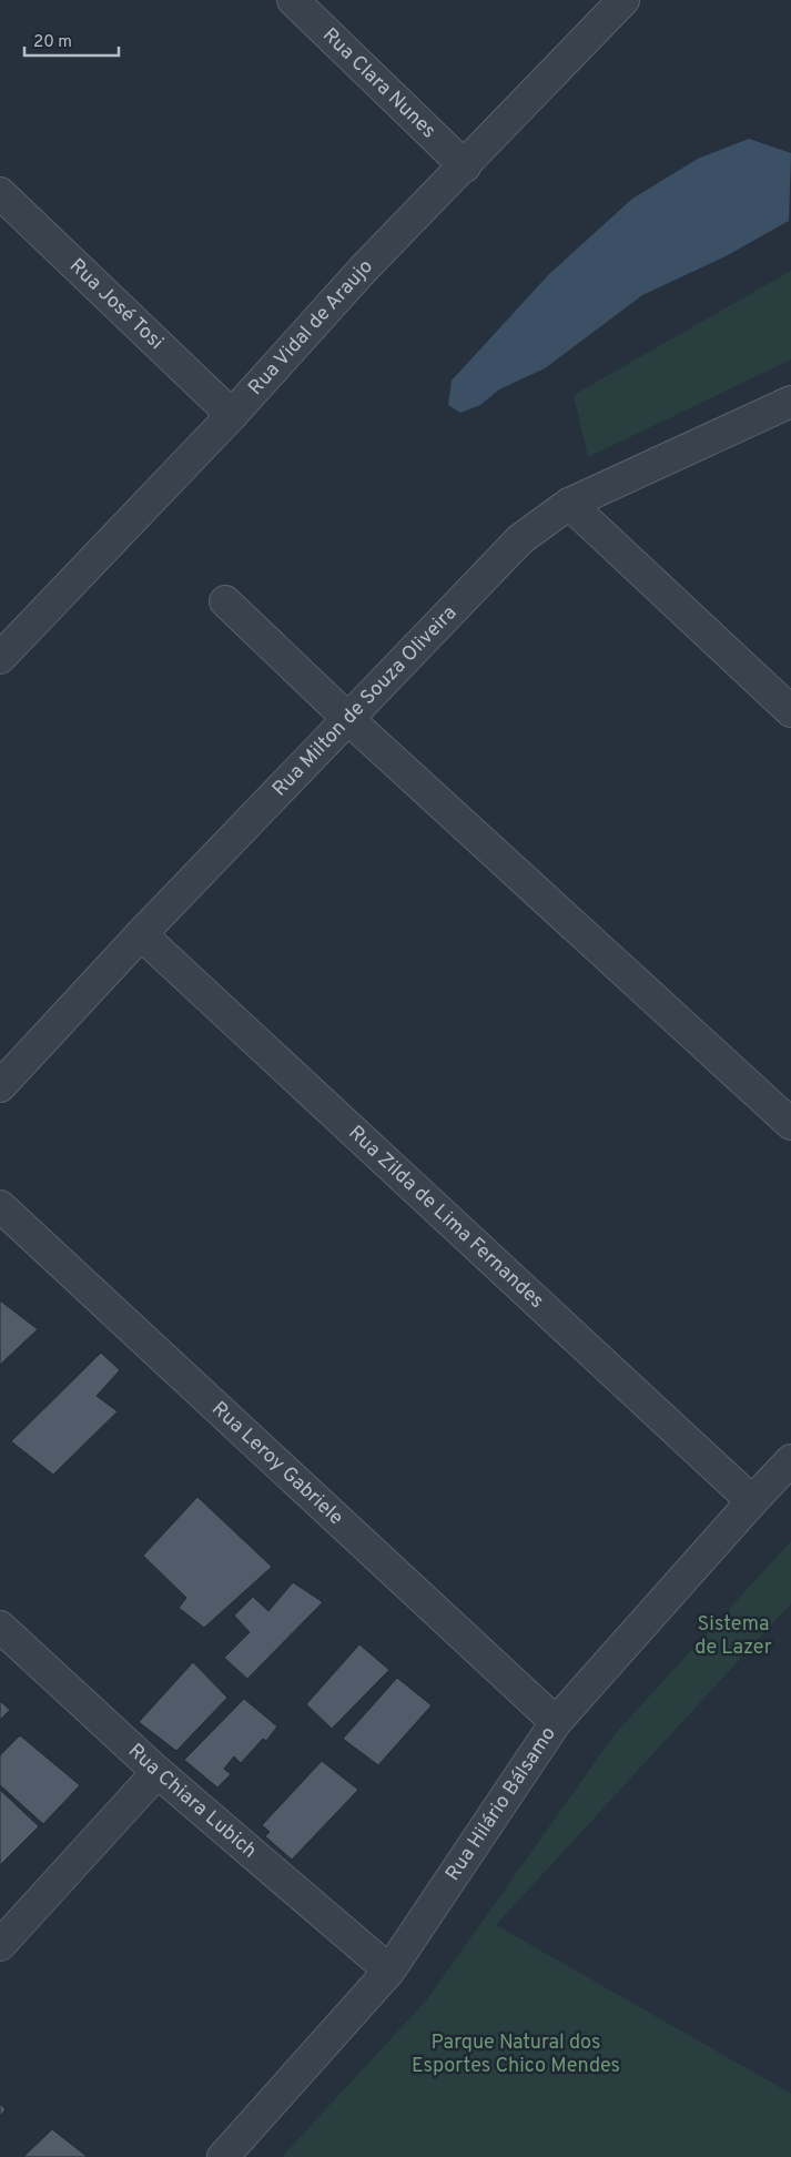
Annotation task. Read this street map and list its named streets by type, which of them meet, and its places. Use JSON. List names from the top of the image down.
{
  "streets": {
    "street": [
      "Rua Clara Nunes",
      "Rua José Tosi",
      "Rua Vidal de Araujo",
      "Rua Milton de Souza Oliveira",
      "Rua Zilda de Lima Fernandes",
      "Rua Leroy Gabriele",
      "Rua Chiara Lubich",
      "Rua Hilário Bálsamo"
    ]
  },
  "crossings": [
    ["Rua Clara Nunes", "Rua Vidal de Araujo"],
    ["Rua José Tosi", "Rua Vidal de Araujo"],
    ["Rua Milton de Souza Oliveira", "Rua Zilda de Lima Fernandes"],
    ["Rua Zilda de Lima Fernandes", "Rua Hilário Bálsamo"],
    ["Rua Leroy Gabriele", "Rua Hilário Bálsamo"],
    ["Rua Chiara Lubich", "Rua Hilário Bálsamo"]
  ],
  "parks": ["Sistema de Lazer", "Parque Natural dos Esportes Chico Mendes"],
  "scale_bar": "20 m"
}
